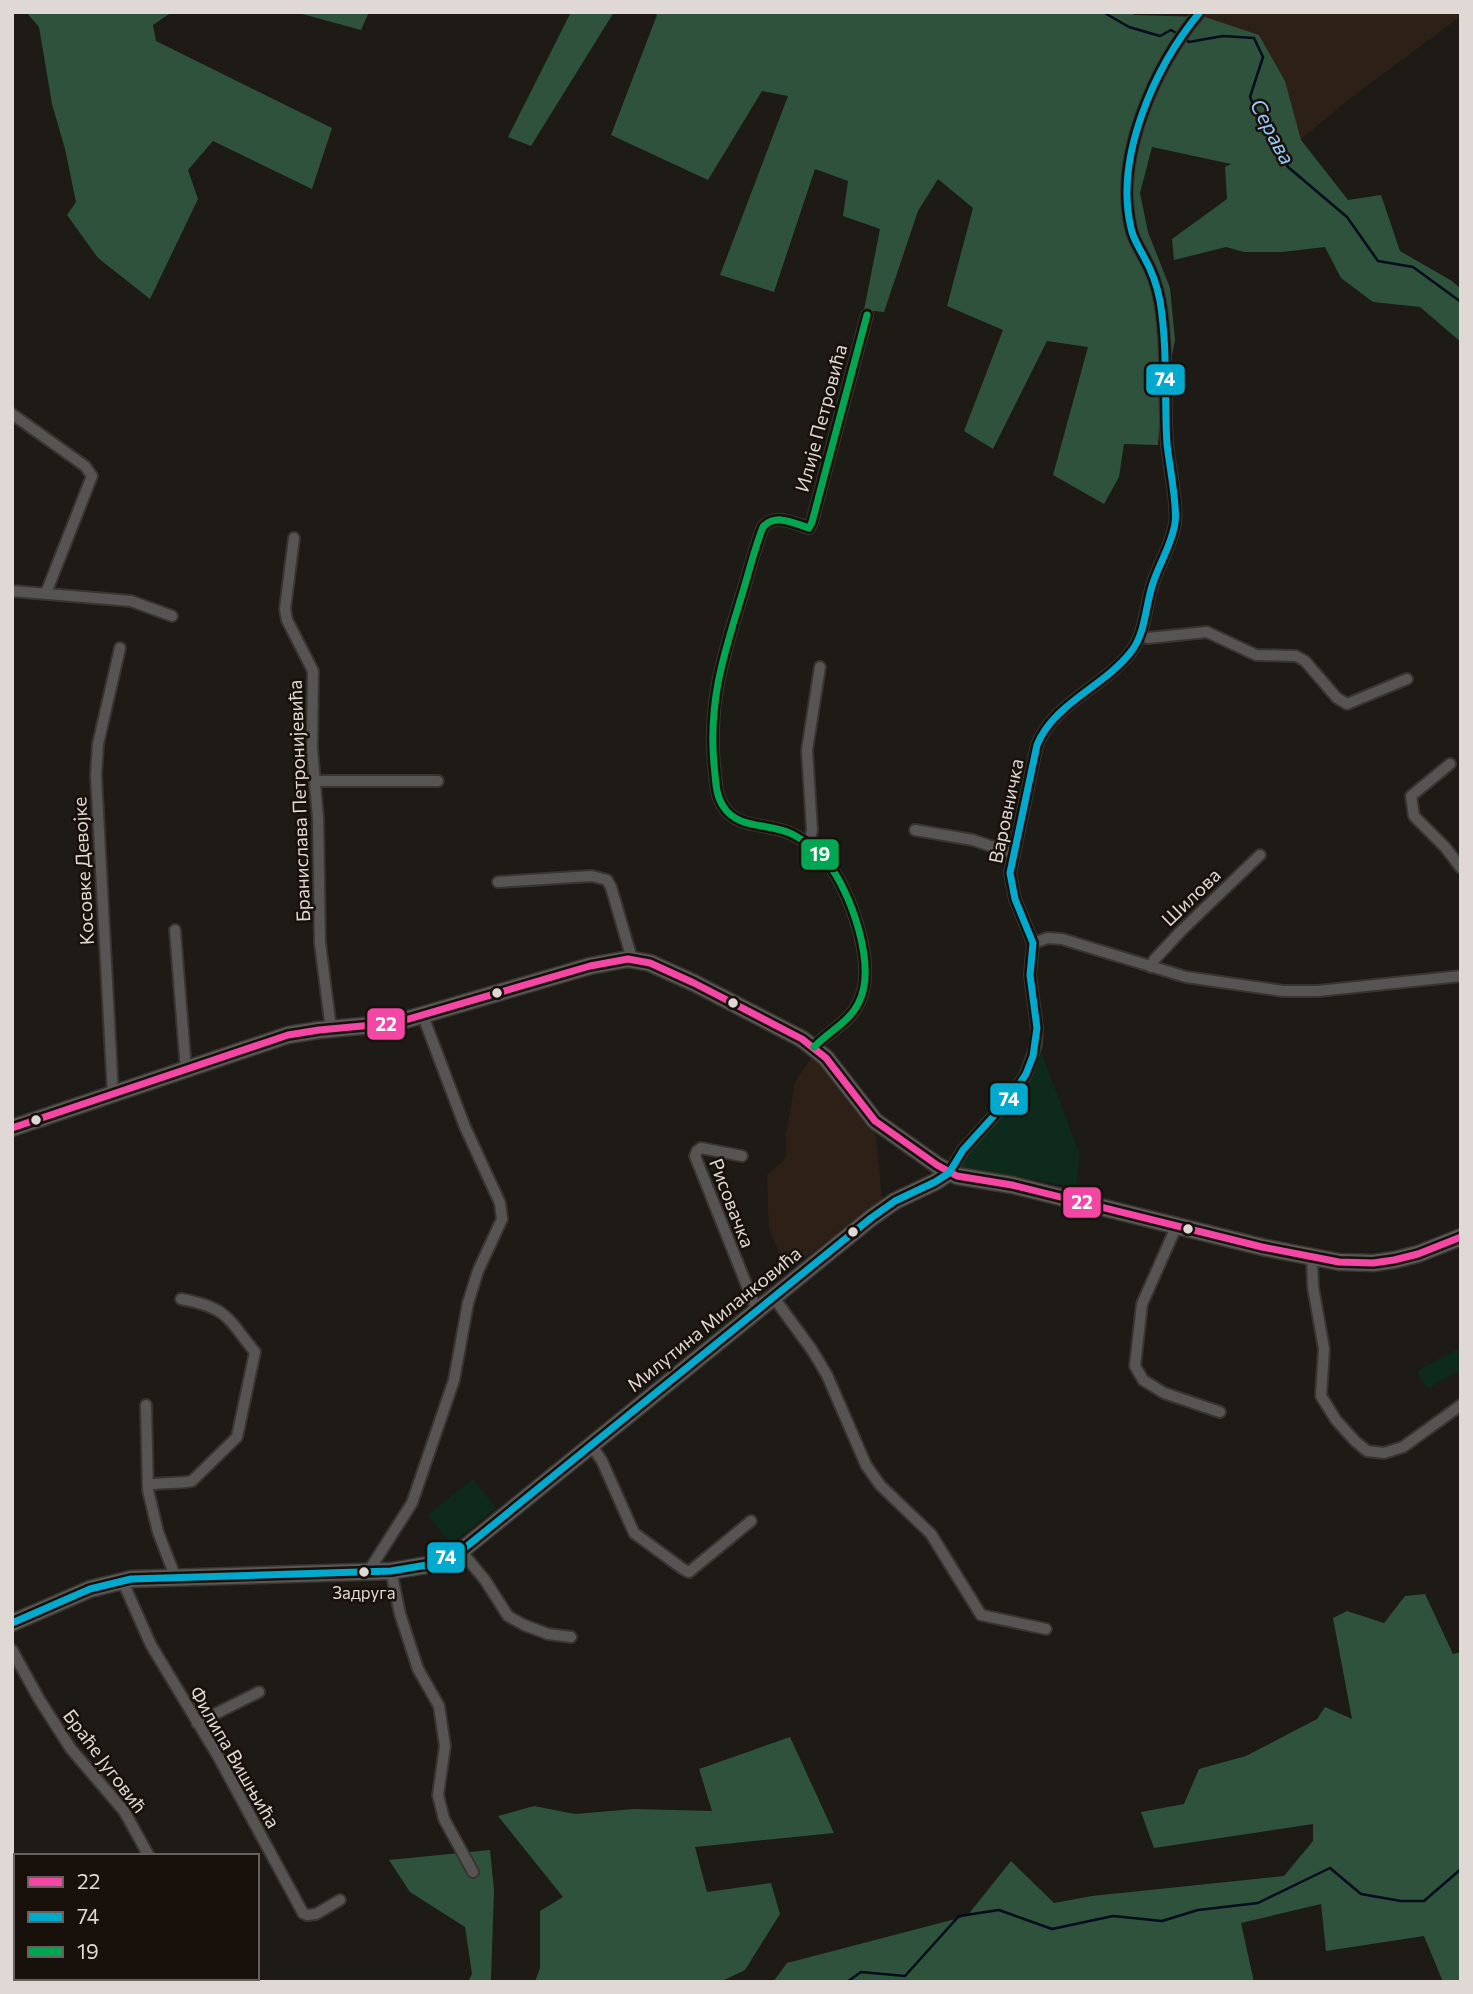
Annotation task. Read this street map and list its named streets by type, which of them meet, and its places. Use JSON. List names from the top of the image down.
{
  "streets": {
    "main road": ["Милутина Миланковића"],
    "street": [
      "Илије Петровића",
      "Бранислава Петронијевића",
      "Варовничка",
      "Косовке Девојке",
      "Шилова",
      "Рисовачка",
      "Филипа Вишњића",
      "Браће Југовић"
    ]
  },
  "crossings": [
    ["Варовничка", "Милутина Миланковића"],
    ["Рисовачка", "Милутина Миланковића"],
    ["Милутина Миланковића", "Филипа Вишњића"]
  ],
  "water": ["Серава"],
  "places": ["Задруга"],
  "lines": ["transit line 74", "transit line 19", "transit line 22"],
  "legend": ["22", "74", "19"]
}
